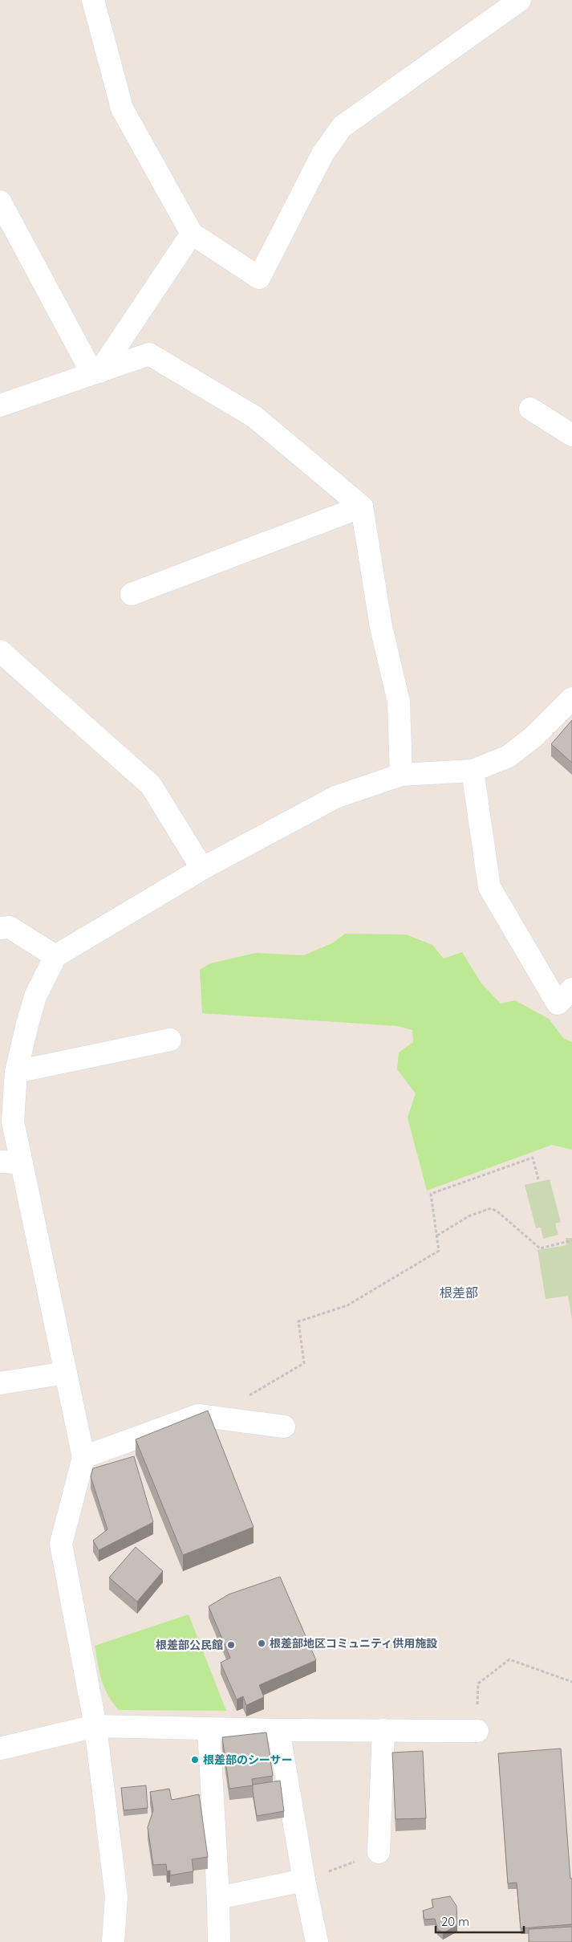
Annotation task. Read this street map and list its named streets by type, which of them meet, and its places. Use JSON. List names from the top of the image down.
{
  "districts": ["根差部"],
  "places": ["根差部地区コミュニティ供用施設", "根差部公民館", "根差部のシーサー"],
  "scale_bar": "20 m"
}
